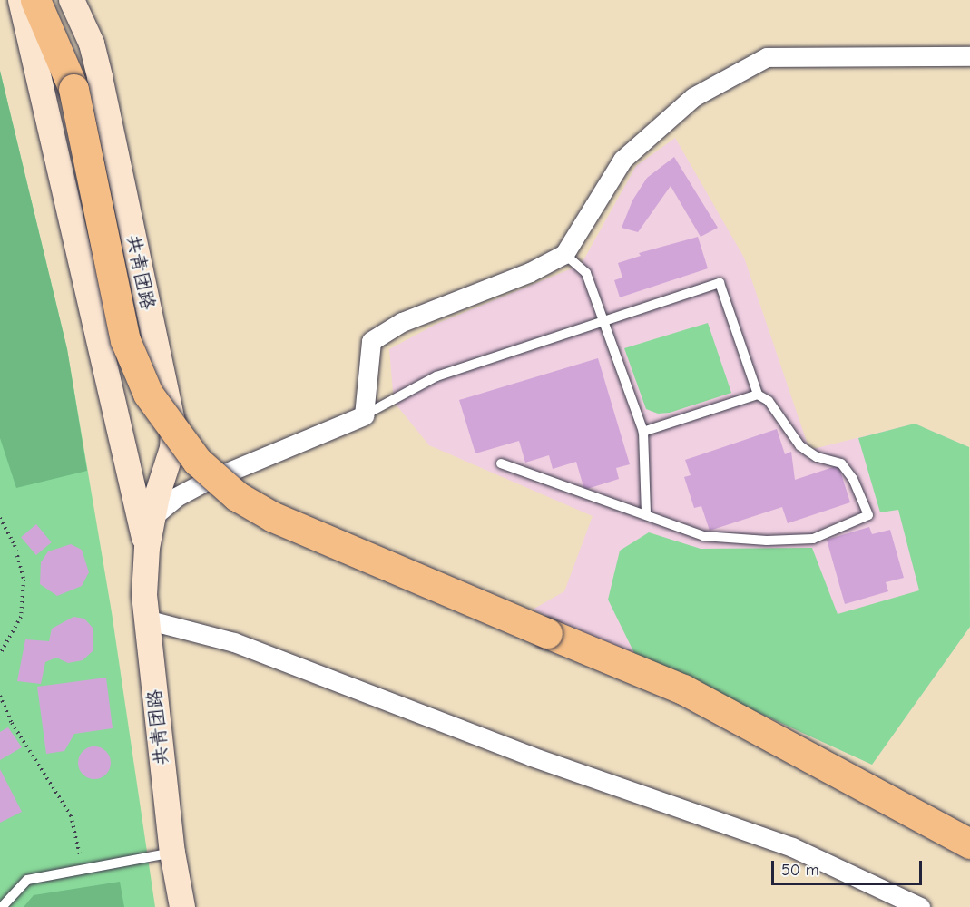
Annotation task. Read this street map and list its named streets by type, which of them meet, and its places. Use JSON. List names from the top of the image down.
{
  "streets": {
    "street": ["共青团路"]
  },
  "scale_bar": "50 m"
}
